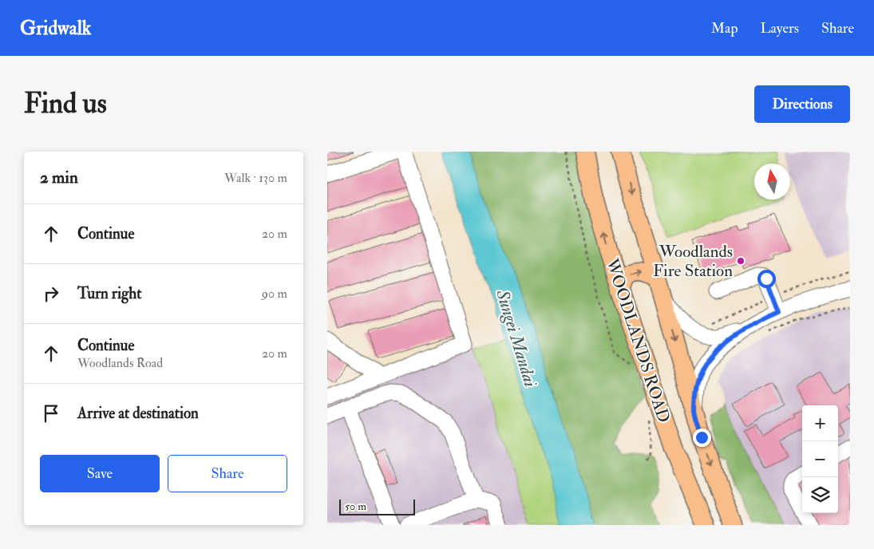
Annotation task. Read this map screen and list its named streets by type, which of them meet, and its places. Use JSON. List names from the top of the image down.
{
  "streets": {
    "main road": ["WOODLANDS ROAD"]
  },
  "water": ["Sungei Mandai"],
  "places": ["Woodlands Fire Station"],
  "scale_bar": "50 m",
  "north": "top",
  "page": {
    "header": "Gridwalk",
    "nav": ["Map", "Layers", "Share"],
    "buttons": [
      "Directions",
      ["Save", "Share"]
    ],
    "title": "Find us",
    "heading": ["2 min", "Walk · 130 m"],
    "list": [
      ["Continue", "20 m"],
      ["Turn right", "90 m"],
      ["Continue", "Woodlands Road", "20 m"],
      "Arrive at destination"
    ],
    "map_buttons": ["+", "−"],
    "scale": "50 m"
  }
}
